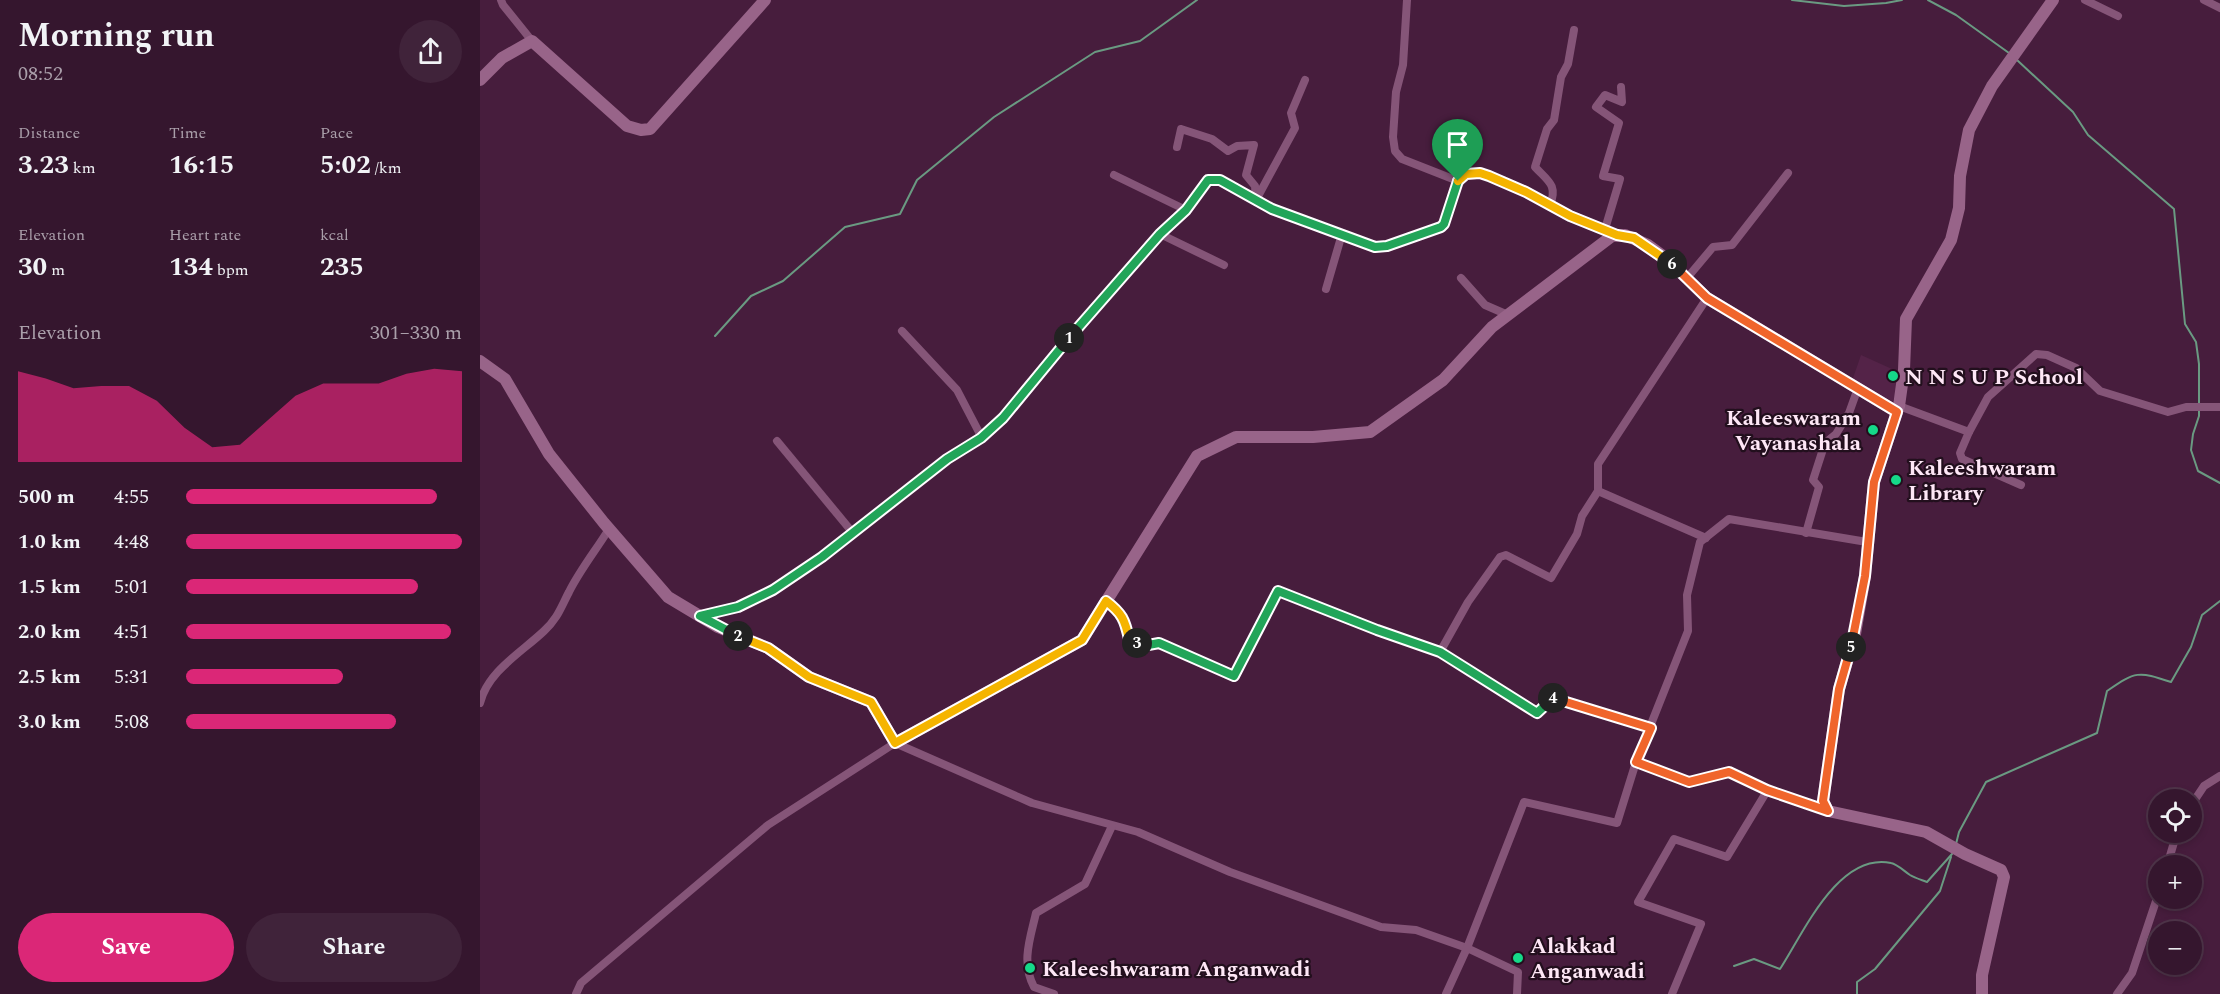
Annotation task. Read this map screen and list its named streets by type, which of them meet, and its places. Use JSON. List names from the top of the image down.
{
  "places": [
    "N N S U P School",
    "Kaleeswaram Vayanashala",
    "Kaleeshwaram Library",
    "Alakkad Anganwadi",
    "Kaleeshwaram Anganwadi"
  ],
  "page": {
    "heading": ["Morning run", "08:52"],
    "stats": [
      ["Distance", "3.23 km"],
      ["Time", "16:15"],
      ["Pace", "5:02 /km"],
      ["Elevation", "30 m"],
      ["Heart rate", "134 bpm"],
      ["kcal", "235"]
    ],
    "pins": [
      "6",
      "1",
      "2",
      "3",
      "5",
      "4"
    ],
    "chart": ["Elevation", "301–330 m"],
    "list": [
      {
        "name": "500 m",
        "note": "4:55"
      },
      {
        "name": "1.0 km",
        "note": "4:48"
      },
      {
        "name": "1.5 km",
        "note": "5:01"
      },
      {
        "name": "2.0 km",
        "note": "4:51"
      },
      {
        "name": "2.5 km",
        "note": "5:31"
      },
      {
        "name": "3.0 km",
        "note": "5:08"
      }
    ],
    "map_buttons": ["+", "−"],
    "buttons": ["Save", "Share"]
  }
}
